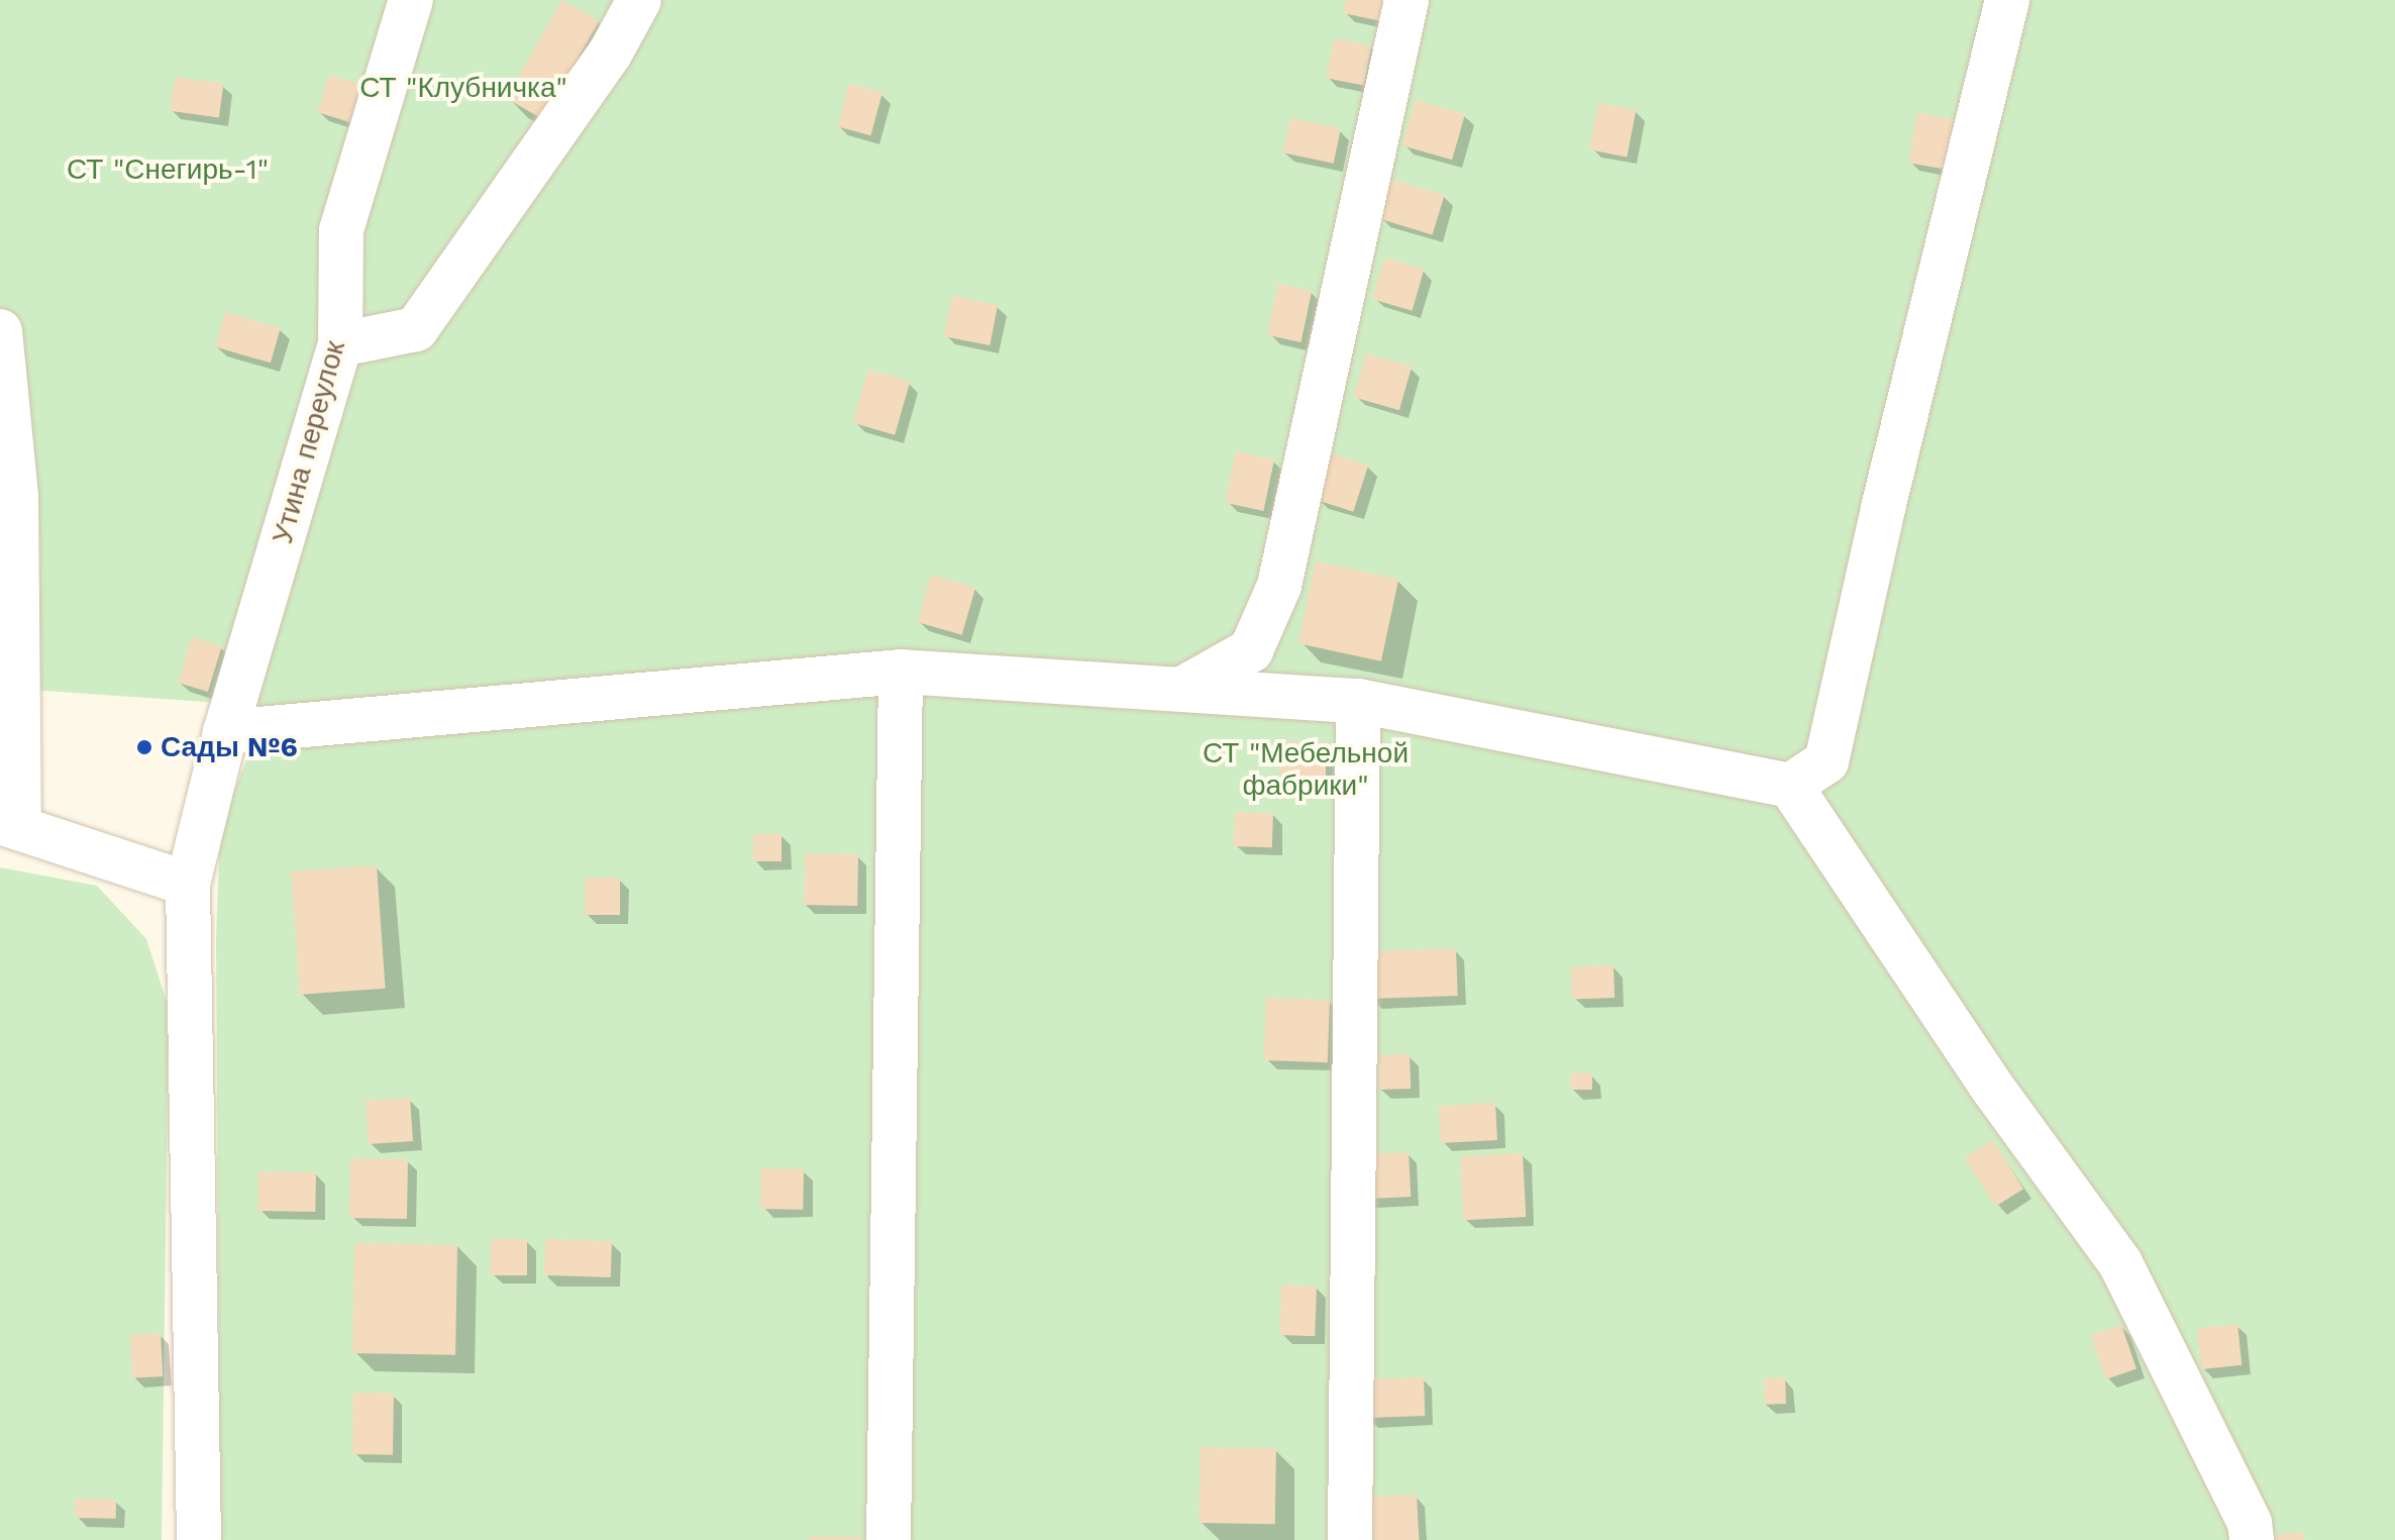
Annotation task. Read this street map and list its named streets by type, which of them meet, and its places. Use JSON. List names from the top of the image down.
{
  "streets": {
    "street": ["Утина переулок"]
  },
  "parks": ["СТ \"Клубничка\"", "СТ \"Снегирь-1\"", "СТ \"Мебельной фабрики\""],
  "places": ["Сады №6"]
}
